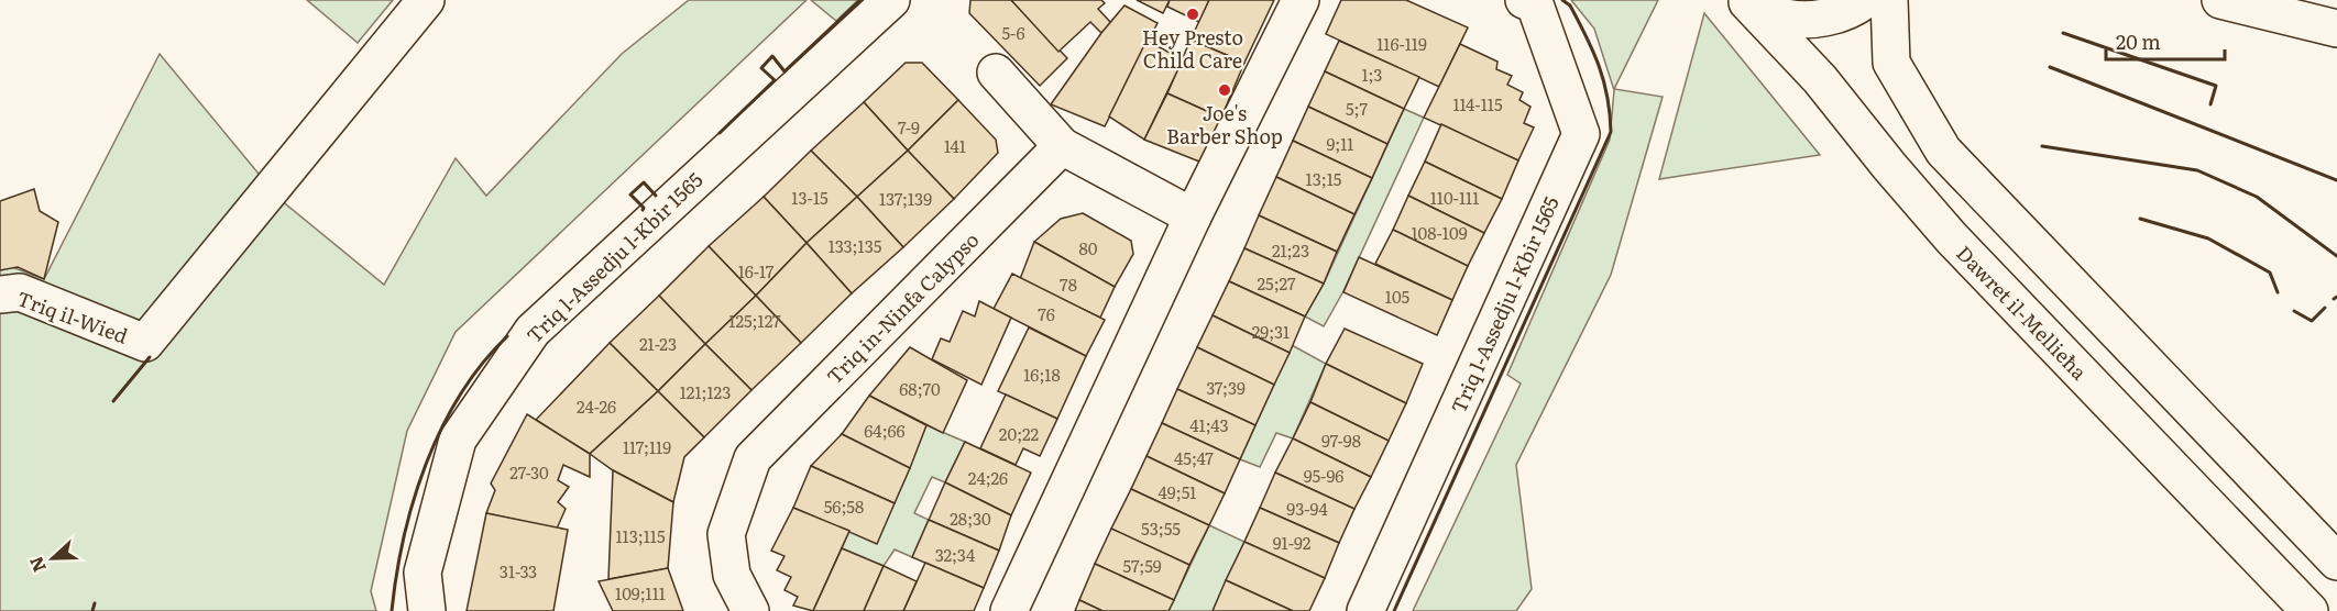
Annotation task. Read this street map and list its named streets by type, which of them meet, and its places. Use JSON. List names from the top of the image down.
{
  "streets": {
    "main road": [
      "Triq l-Assedju l-Kbir 1565",
      "Triq in-Ninfa Calypso",
      "Dawret il-Mellieħa",
      "Triq il-Wied"
    ]
  },
  "places": ["Hey Presto Child Care", "Joe's Barber Shop"],
  "house_numbers": [
    "5-6",
    "116-119",
    "1;3",
    "114-115",
    "5;7",
    "7-9",
    "9;11",
    "141",
    "13;15",
    "13-15",
    "110-111",
    "137;139",
    "108-109",
    "133;135",
    "80",
    "21;23",
    "16-17",
    "25;27",
    "78",
    "105",
    "76",
    "125;127",
    "29;31",
    "21-23",
    "16;18",
    "37;39",
    "68;70",
    "121;123",
    "24-26",
    "41;43",
    "64;66",
    "20;22",
    "97-98",
    "117;119",
    "45;47",
    "27-30",
    "95-96",
    "24;26",
    "49;51",
    "56;58",
    "93-94",
    "28;30",
    "53;55",
    "113;115",
    "91-92",
    "32;34",
    "57;59",
    "31-33",
    "109;111"
  ],
  "scale_bar": "20 m",
  "north": "left"
}
